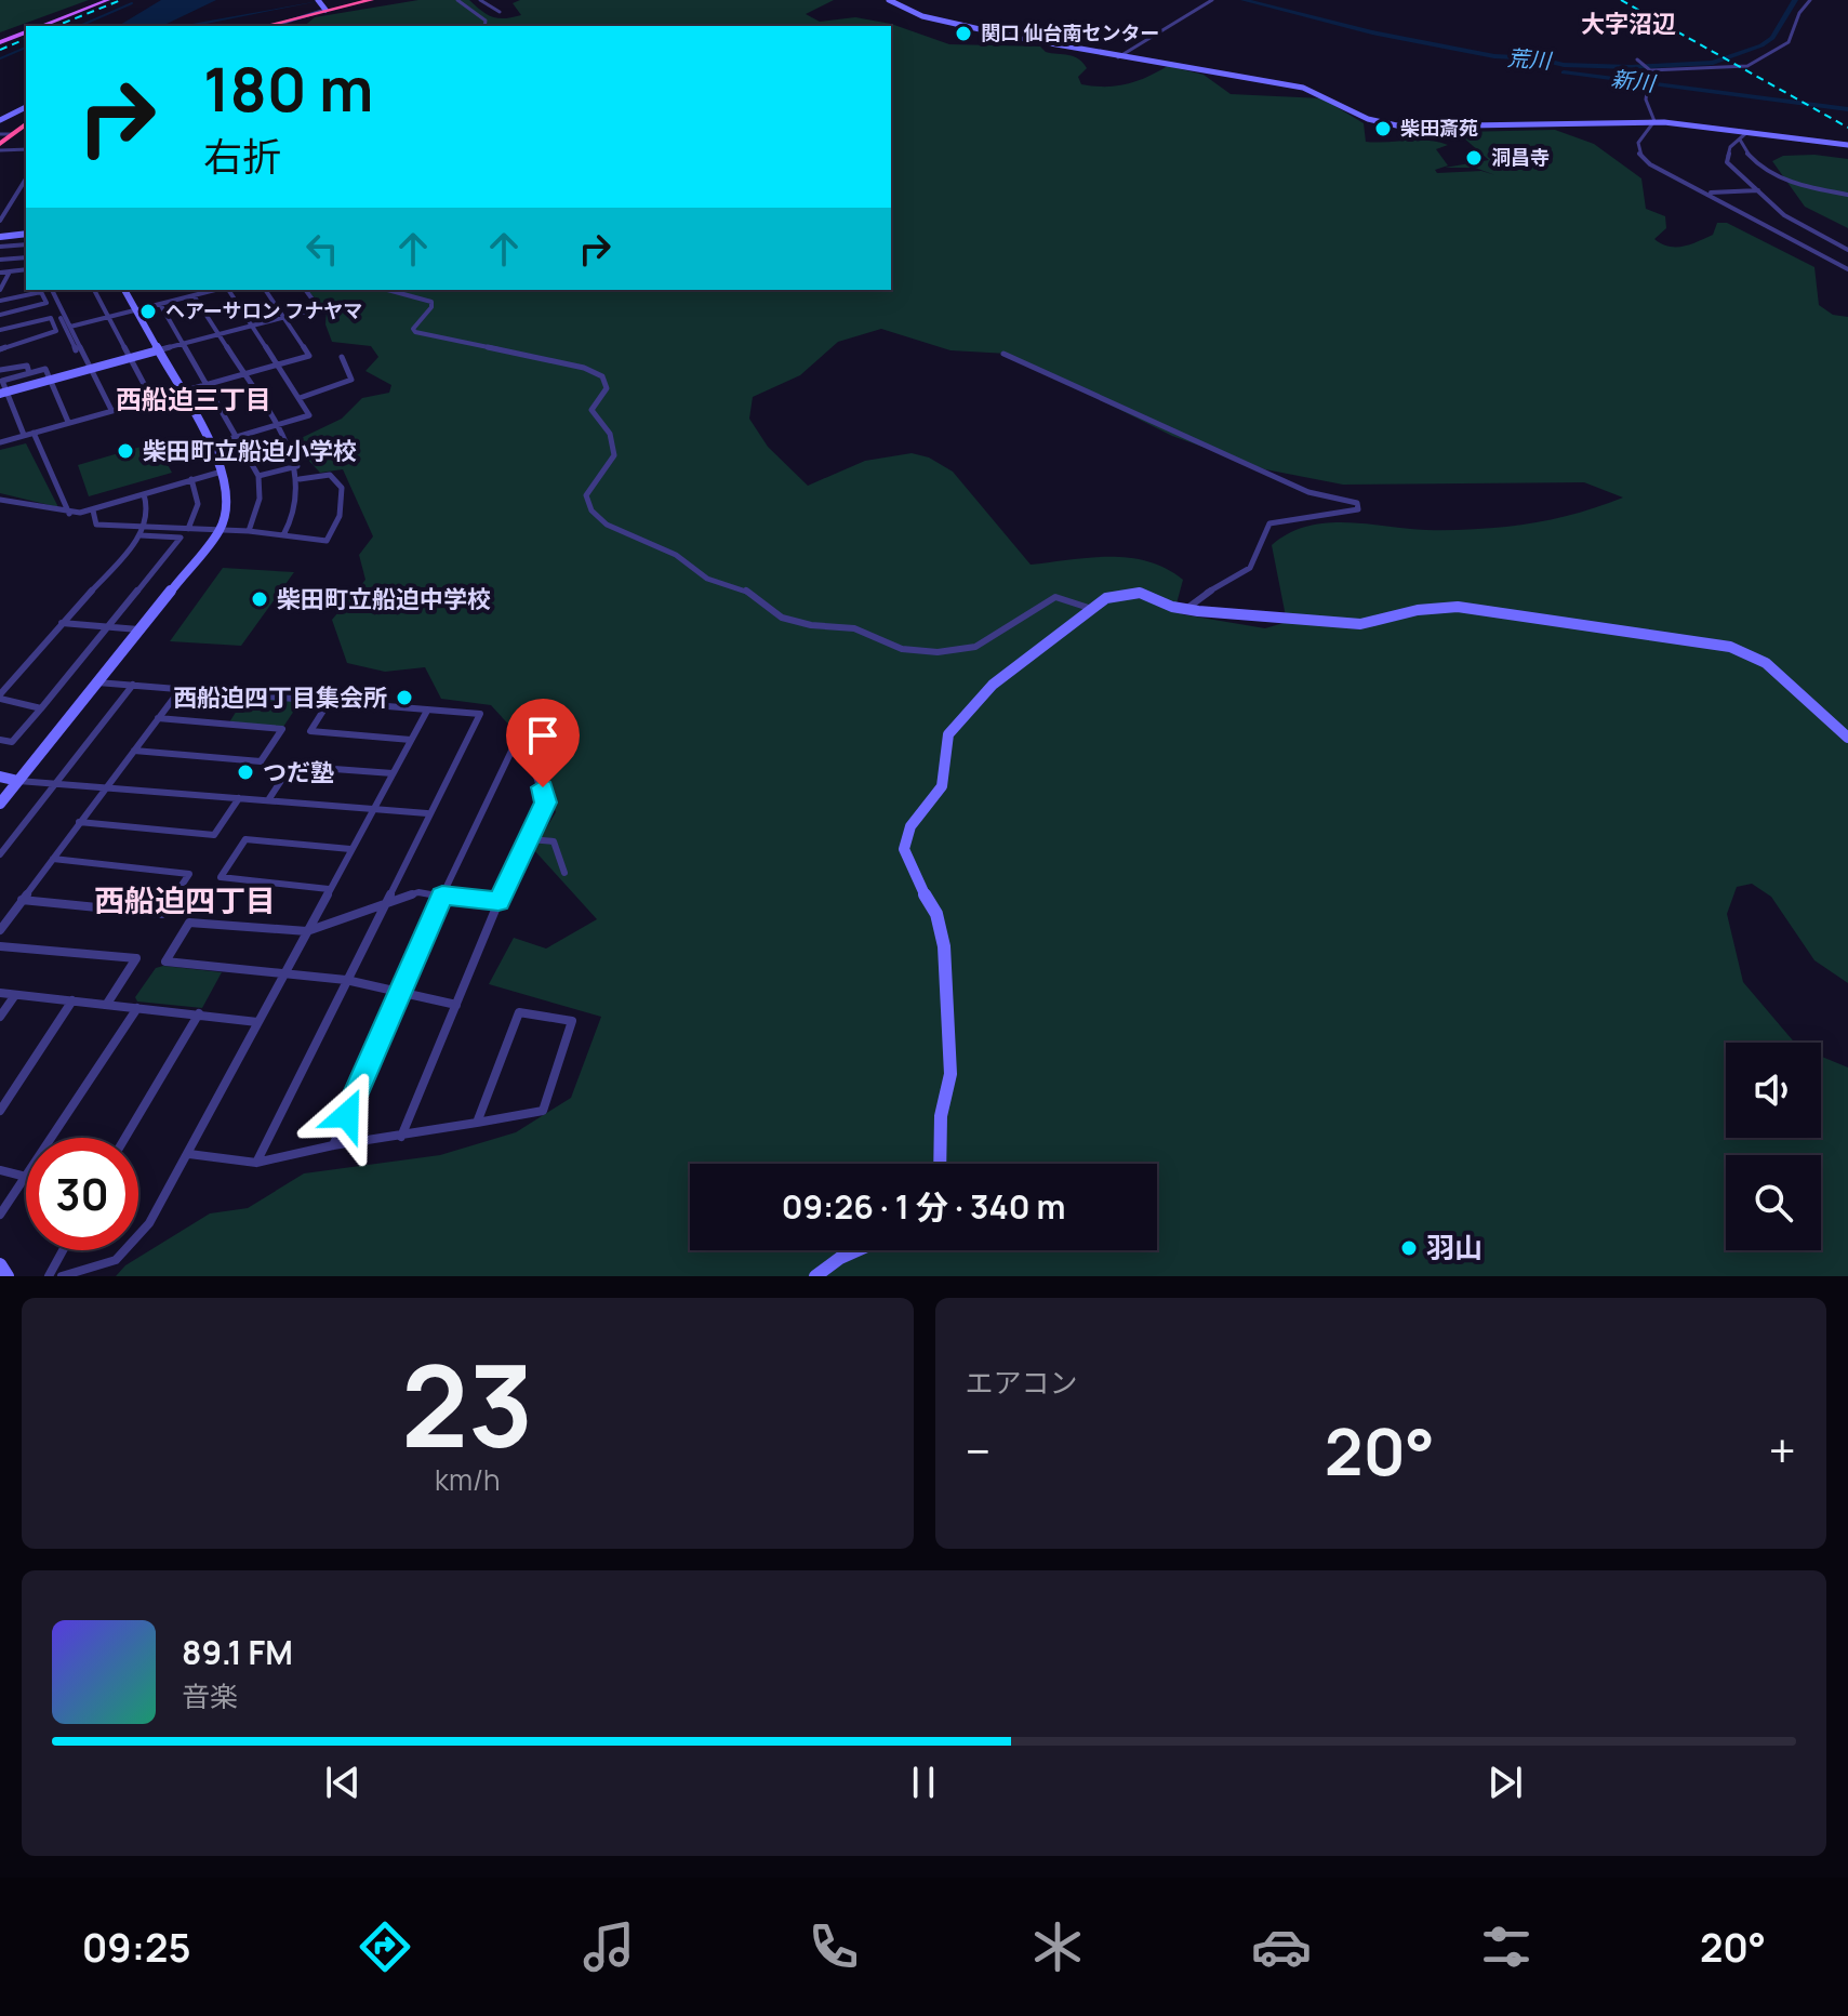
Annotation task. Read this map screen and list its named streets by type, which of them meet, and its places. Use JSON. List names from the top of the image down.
{
  "districts": ["大字沼辺", "西船迫三丁目", "西船迫四丁目"],
  "water": ["荒川", "新川"],
  "places": [
    "関口 仙台南センター",
    "柴田斎苑",
    "洞昌寺",
    "ヘアーサロン フナヤマ",
    "柴田町立船迫小学校",
    "柴田町立船迫中学校",
    "西船迫四丁目集会所",
    "つだ塾",
    "羽山"
  ],
  "page": {
    "turn": ["180 m", "右折"],
    "limit": "30",
    "trip": "09:26 · 1 分 · 340 m",
    "tile": [
      ["23", "km/h"],
      "エアコン"
    ],
    "heat": ["−", "20°", "+"],
    "song": ["89.1 FM", "音楽"],
    "tabs": ["09:25", "20°"]
  }
}
